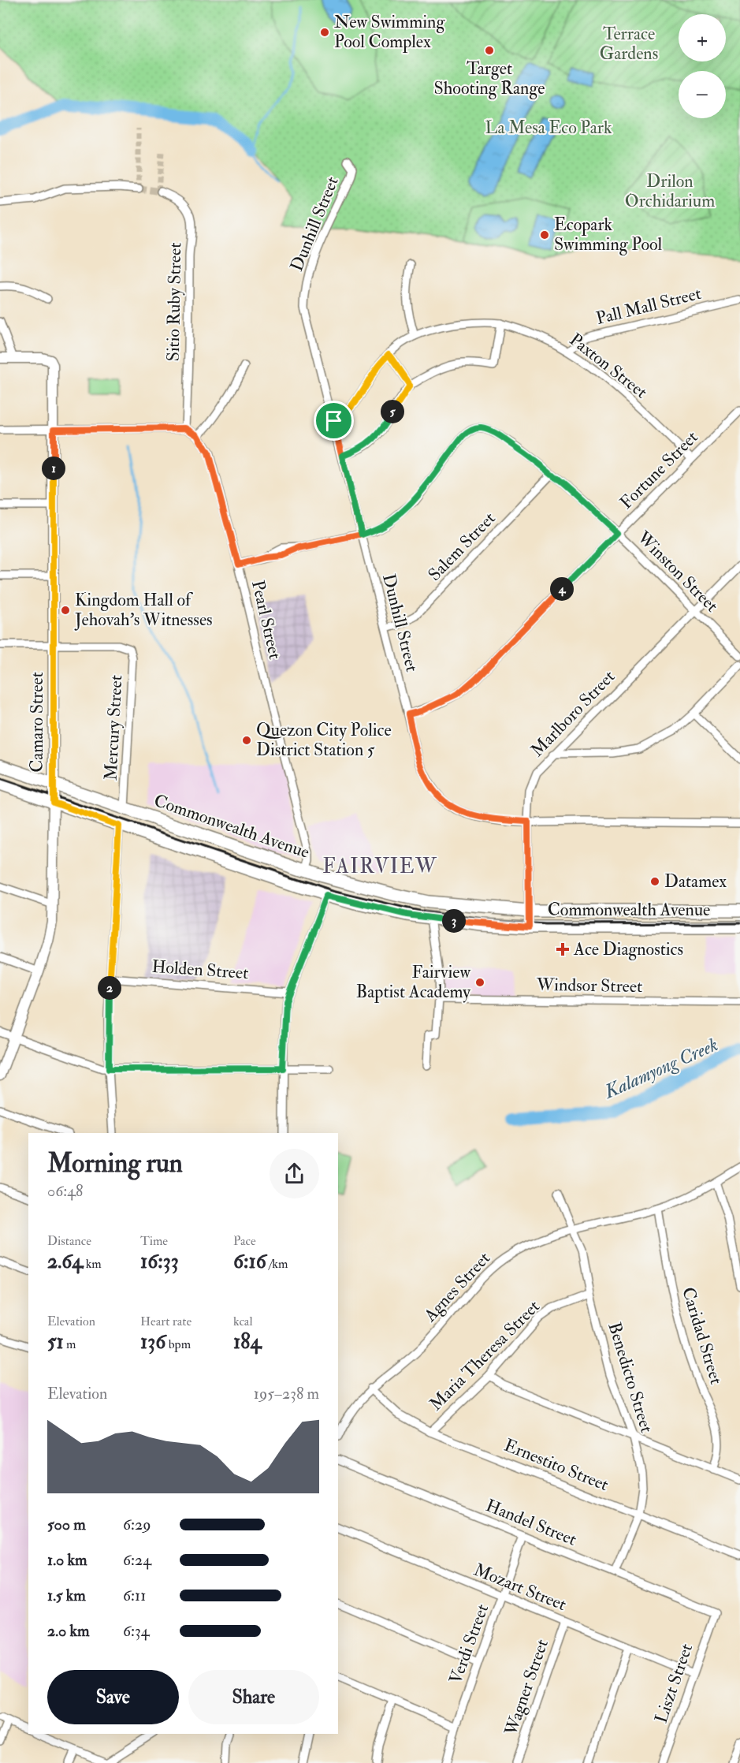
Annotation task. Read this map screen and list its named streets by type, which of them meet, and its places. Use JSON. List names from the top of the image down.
{
  "streets": {
    "main road": ["Commonwealth Avenue"],
    "street": [
      "Dunhill Street",
      "Sitio Ruby Street",
      "Pall Mall Street",
      "Paxton Street",
      "Fortune Street",
      "Salem Street",
      "Winston Street",
      "Pearl Street",
      "Marlboro Street",
      "Camaro Street",
      "Mercury Street",
      "Holden Street",
      "Windsor Street",
      "Agnes Street",
      "Caridad Street",
      "Maria Theresa Street",
      "Benedicto Street",
      "Ernestito Street",
      "Handel Street",
      "Mozart Street",
      "Verdi Street",
      "Liszt Street",
      "Wagner Street"
    ]
  },
  "crossings": [
    ["Dunhill Street", "Paxton Street"],
    ["Dunhill Street", "Fortune Street"],
    ["Dunhill Street", "Salem Street"],
    ["Dunhill Street", "Winston Street"],
    ["Dunhill Street", "Marlboro Street"],
    ["Pall Mall Street", "Paxton Street"],
    ["Paxton Street", "Fortune Street"],
    ["Fortune Street", "Winston Street"],
    ["Salem Street", "Winston Street"],
    ["Winston Street", "Pearl Street"],
    ["Winston Street", "Marlboro Street"],
    ["Pearl Street", "Commonwealth Avenue"],
    ["Marlboro Street", "Commonwealth Avenue"],
    ["Camaro Street", "Mercury Street"],
    ["Camaro Street", "Commonwealth Avenue"],
    ["Mercury Street", "Commonwealth Avenue"],
    ["Agnes Street", "Caridad Street"],
    ["Agnes Street", "Benedicto Street"],
    ["Agnes Street", "Ernestito Street"],
    ["Maria Theresa Street", "Benedicto Street"],
    ["Maria Theresa Street", "Ernestito Street"],
    ["Benedicto Street", "Ernestito Street"],
    ["Benedicto Street", "Handel Street"],
    ["Handel Street", "Verdi Street"],
    ["Handel Street", "Liszt Street"],
    ["Mozart Street", "Verdi Street"],
    ["Mozart Street", "Liszt Street"],
    ["Mozart Street", "Wagner Street"]
  ],
  "districts": ["FAIRVIEW"],
  "water": ["Kalamyong Creek"],
  "parks": ["Terrace Gardens", "La Mesa Eco Park", "Drilon Orchidarium"],
  "places": {
    "other": [
      "New Swimming Pool Complex",
      "Target Shooting Range",
      "Ecopark Swimming Pool",
      "Kingdom Hall of Jehovah's Witnesses",
      "Quezon City Police District Station 5",
      "Datamex",
      "Fairview Baptist Academy"
    ],
    "health": ["Ace Diagnostics"]
  },
  "page": {
    "map_buttons": ["+", "−"],
    "pins": [
      "5",
      "1",
      "4",
      "3",
      "2"
    ],
    "heading": ["Morning run", "06:48"],
    "stats": [
      ["Distance", "2.64 km"],
      ["Time", "16:33"],
      ["Pace", "6:16 /km"],
      ["Elevation", "51 m"],
      ["Heart rate", "136 bpm"],
      ["kcal", "184"]
    ],
    "chart": ["Elevation", "195–238 m"],
    "list": [
      {
        "name": "500 m",
        "note": "6:29"
      },
      {
        "name": "1.0 km",
        "note": "6:24"
      },
      {
        "name": "1.5 km",
        "note": "6:11"
      },
      {
        "name": "2.0 km",
        "note": "6:34"
      }
    ],
    "buttons": ["Save", "Share"]
  }
}
